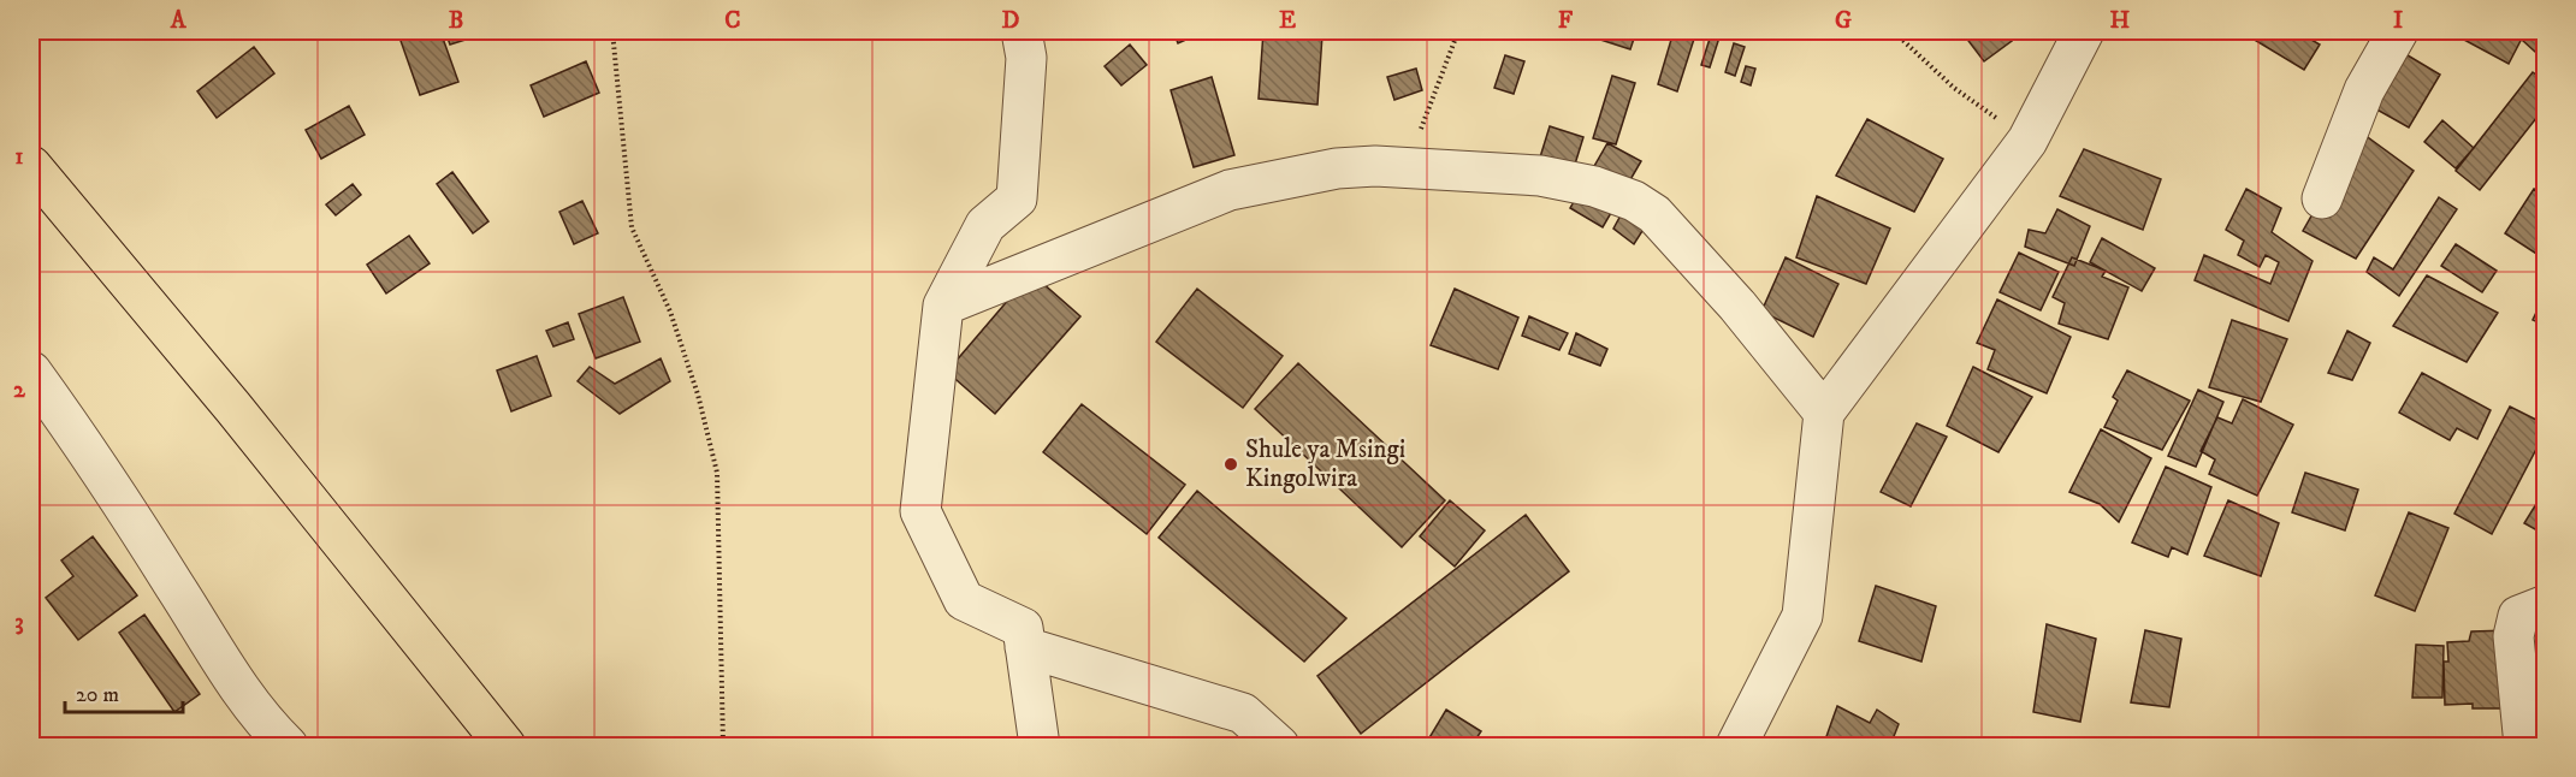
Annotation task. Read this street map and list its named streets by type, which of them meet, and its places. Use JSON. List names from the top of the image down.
{
  "places": ["Shule ya Msingi Kingolwira"],
  "scale_bar": "20 m",
  "grid": {
    "columns": [
      "A",
      "B",
      "C",
      "D",
      "E",
      "F",
      "G",
      "H",
      "I"
    ],
    "rows": ["1", "2", "3"]
  }
}
